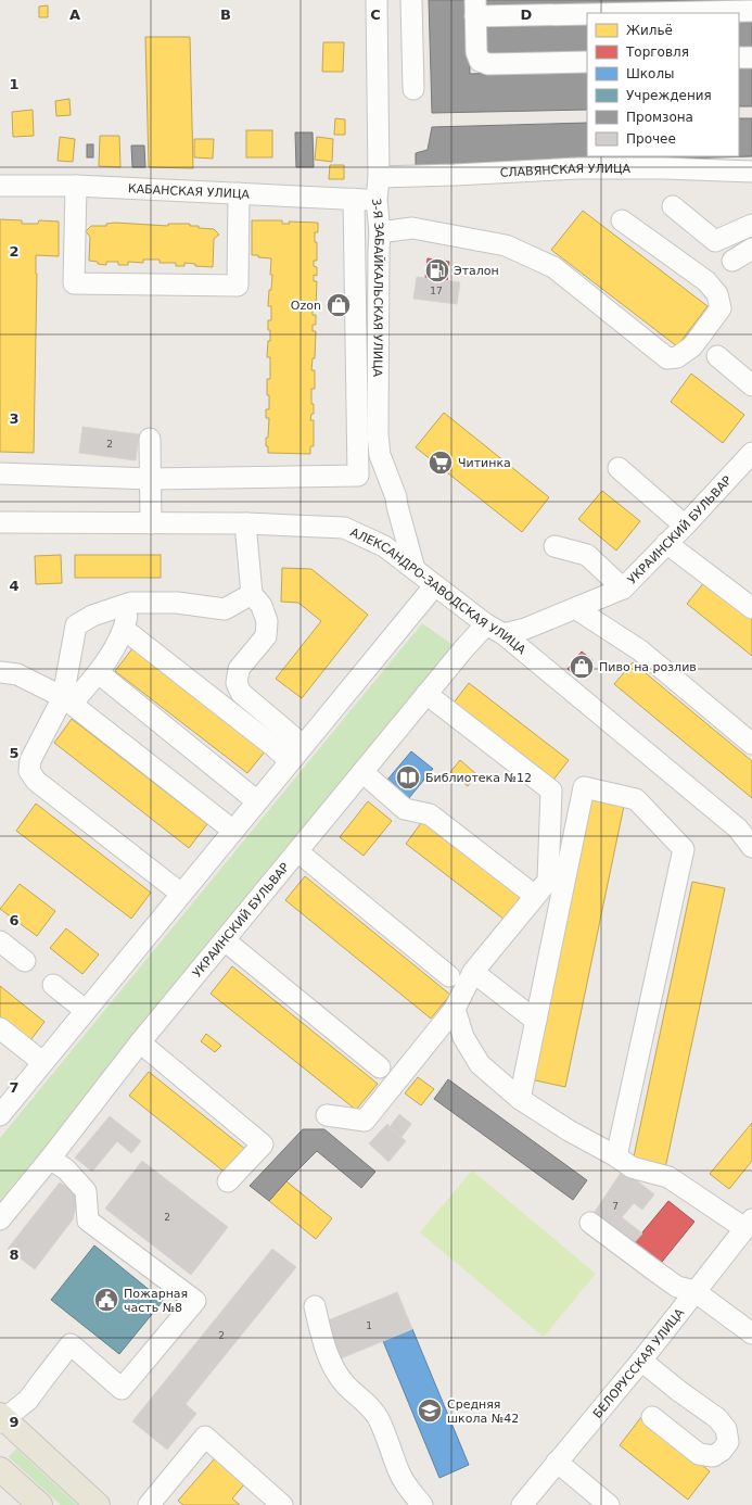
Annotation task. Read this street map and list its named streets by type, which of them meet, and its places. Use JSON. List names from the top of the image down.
{
  "streets": {
    "street": [
      "СЛАВЯНСКАЯ УЛИЦА",
      "КАБАНСКАЯ УЛИЦА",
      "3-Я ЗАБАЙКАЛЬСКАЯ УЛИЦА",
      "УКРАИНСКИЙ БУЛЬВАР",
      "АЛЕКСАНДРО-ЗАВОДСКАЯ УЛИЦА",
      "БЕЛОРУССКАЯ УЛИЦА"
    ]
  },
  "crossings": [
    ["СЛАВЯНСКАЯ УЛИЦА", "3-Я ЗАБАЙКАЛЬСКАЯ УЛИЦА"],
    ["КАБАНСКАЯ УЛИЦА", "3-Я ЗАБАЙКАЛЬСКАЯ УЛИЦА"],
    ["3-Я ЗАБАЙКАЛЬСКАЯ УЛИЦА", "АЛЕКСАНДРО-ЗАВОДСКАЯ УЛИЦА"],
    ["УКРАИНСКИЙ БУЛЬВАР", "АЛЕКСАНДРО-ЗАВОДСКАЯ УЛИЦА"]
  ],
  "places": {
    "fuel station": ["Эталон"],
    "shop": ["Ozon", "Пиво на розлив"],
    "supermarket": ["Читинка"],
    "library": ["Библиотека №12"],
    "public building": ["Пожарная часть №8"],
    "school or university": ["Средняя школа №42"]
  },
  "house_numbers": [
    "17",
    "2",
    "7",
    "2",
    "1",
    "2"
  ],
  "legend": [
    "Жильё",
    "Торговля",
    "Школы",
    "Учреждения",
    "Промзона",
    "Прочее"
  ],
  "grid": {
    "columns": [
      "A",
      "B",
      "C",
      "D"
    ],
    "rows": [
      "1",
      "2",
      "3",
      "4",
      "5",
      "6",
      "7",
      "8",
      "9"
    ]
  }
}
